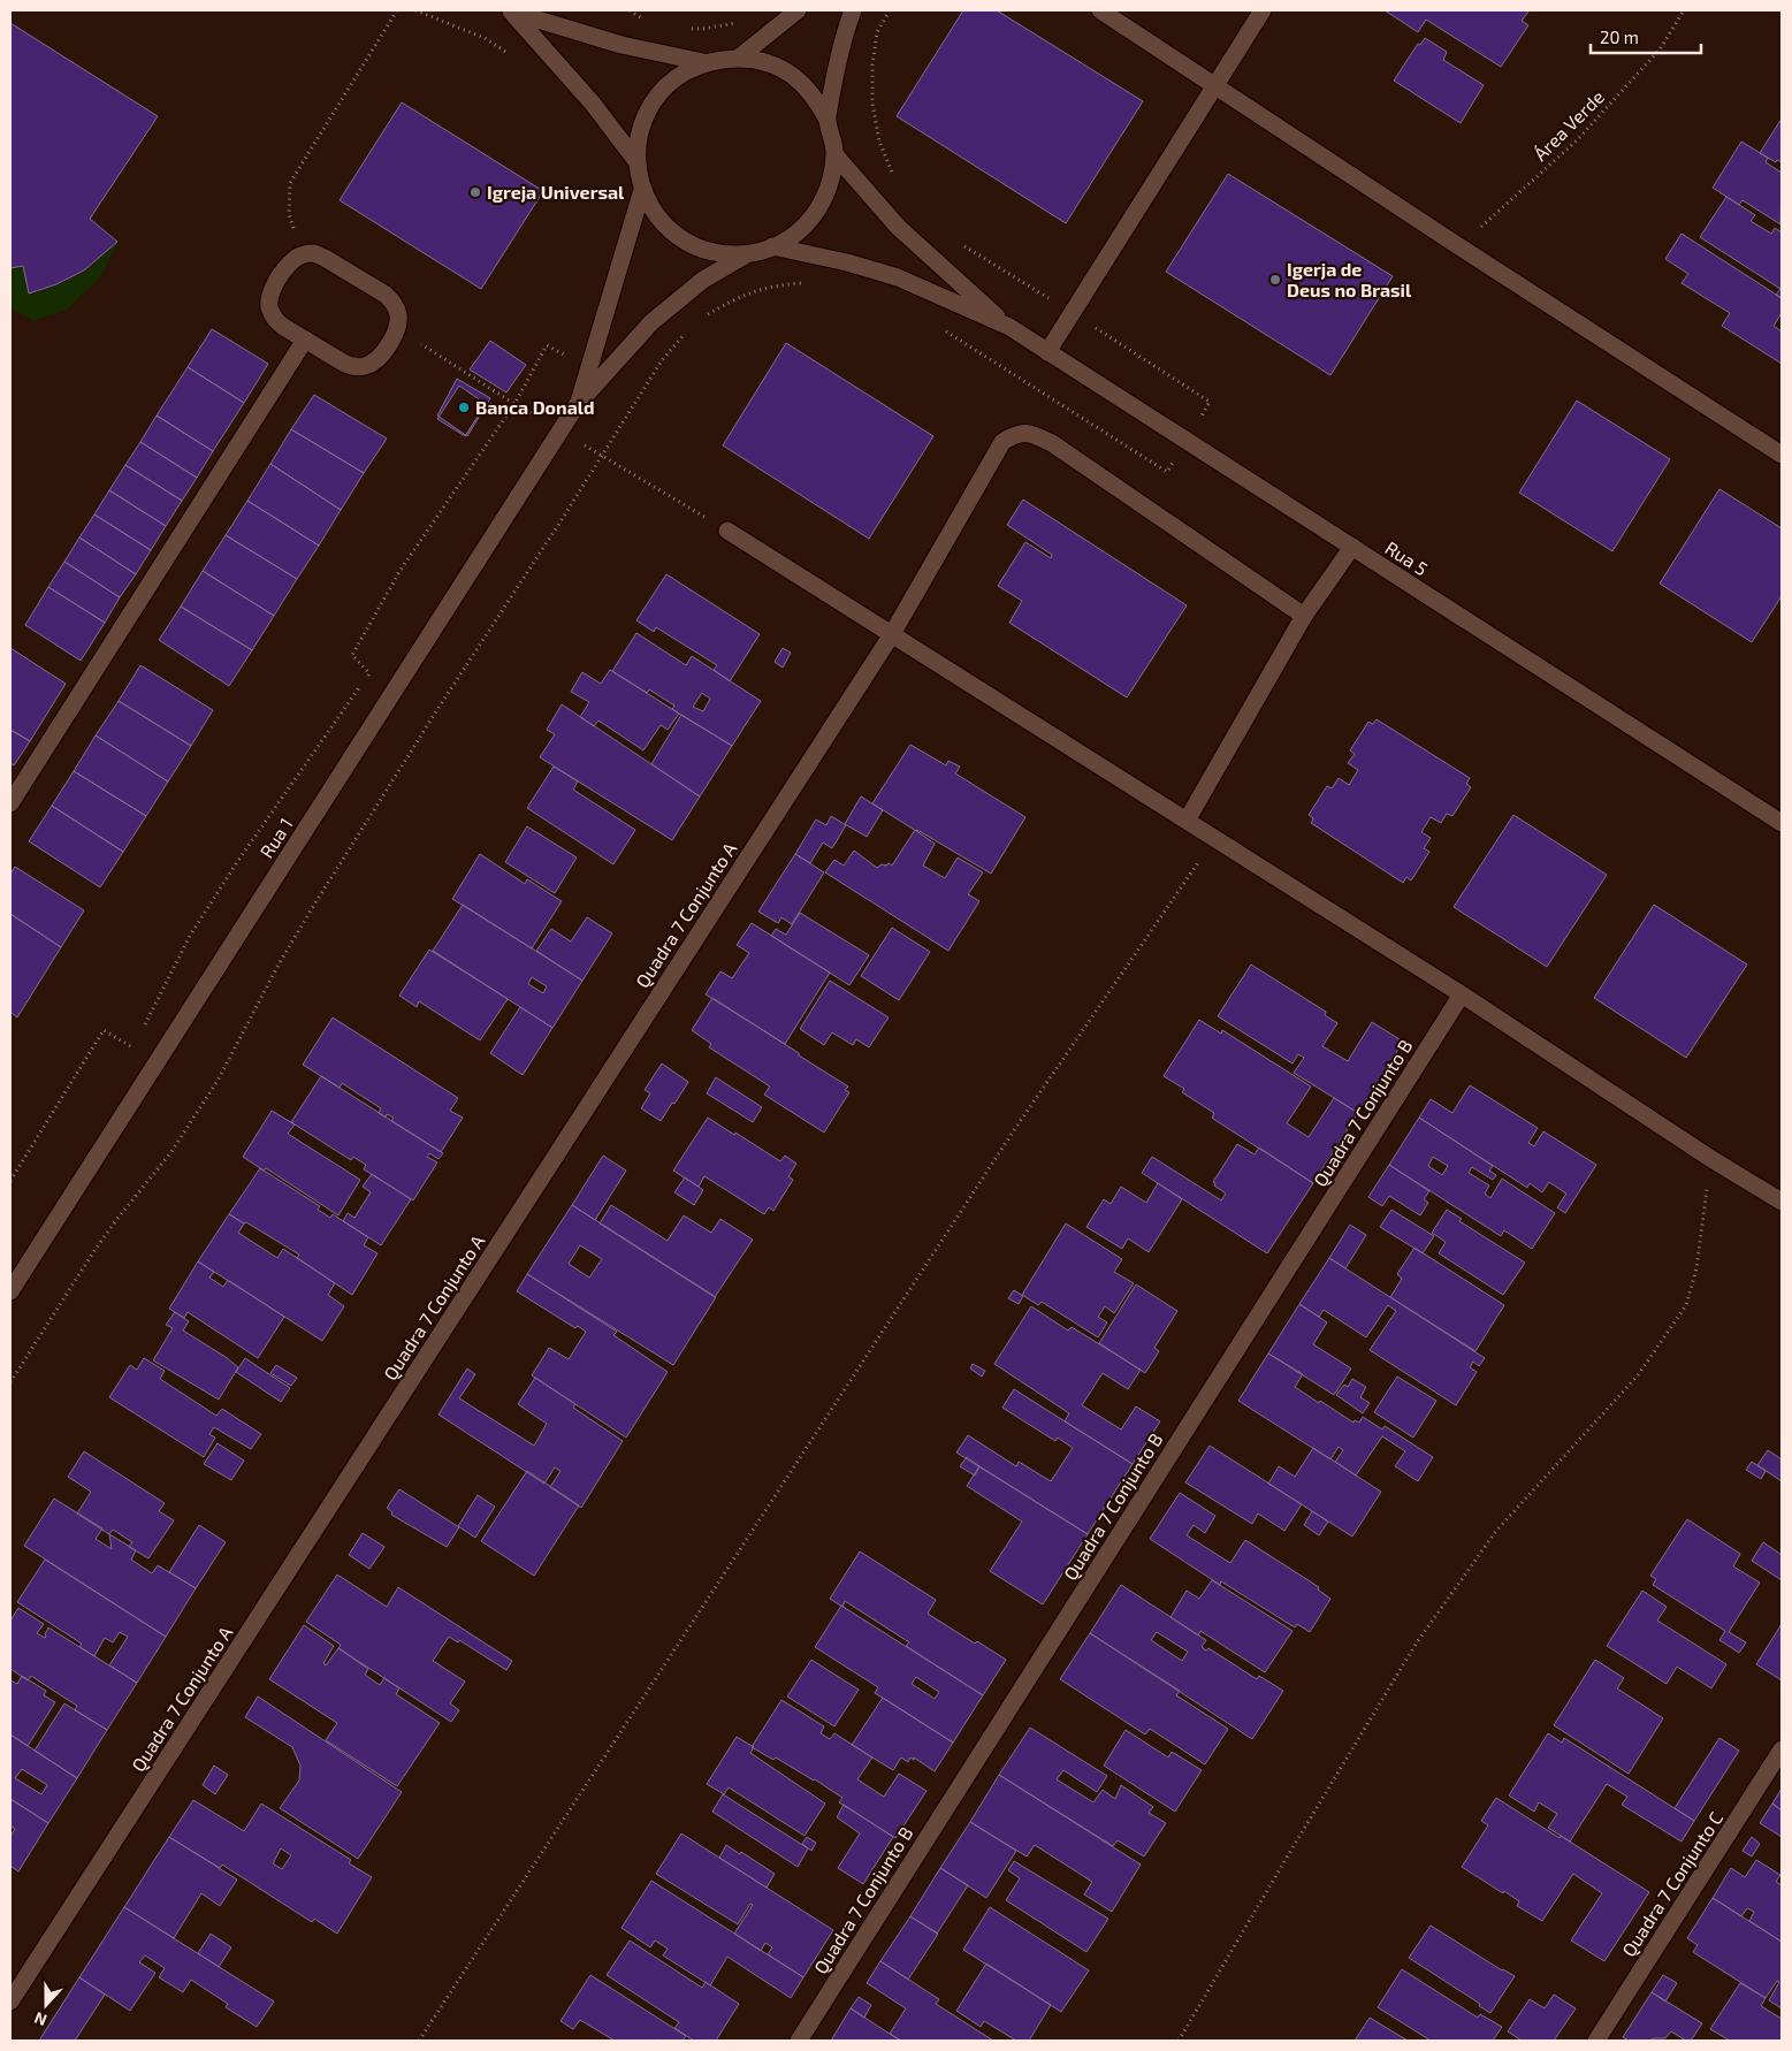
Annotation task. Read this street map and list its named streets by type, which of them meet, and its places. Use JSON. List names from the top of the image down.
{
  "streets": {
    "street": [
      "Rua 5",
      "Rua 1",
      "Quadra 7 Conjunto A",
      "Quadra 7 Conjunto B",
      "Quadra 7 Conjunto C"
    ],
    "path": ["Área Verde"]
  },
  "places": ["Igreja Universal", "Igerja de Deus no Brasil", "Banca Donald"],
  "scale_bar": "20 m",
  "north": "bottom"
}
